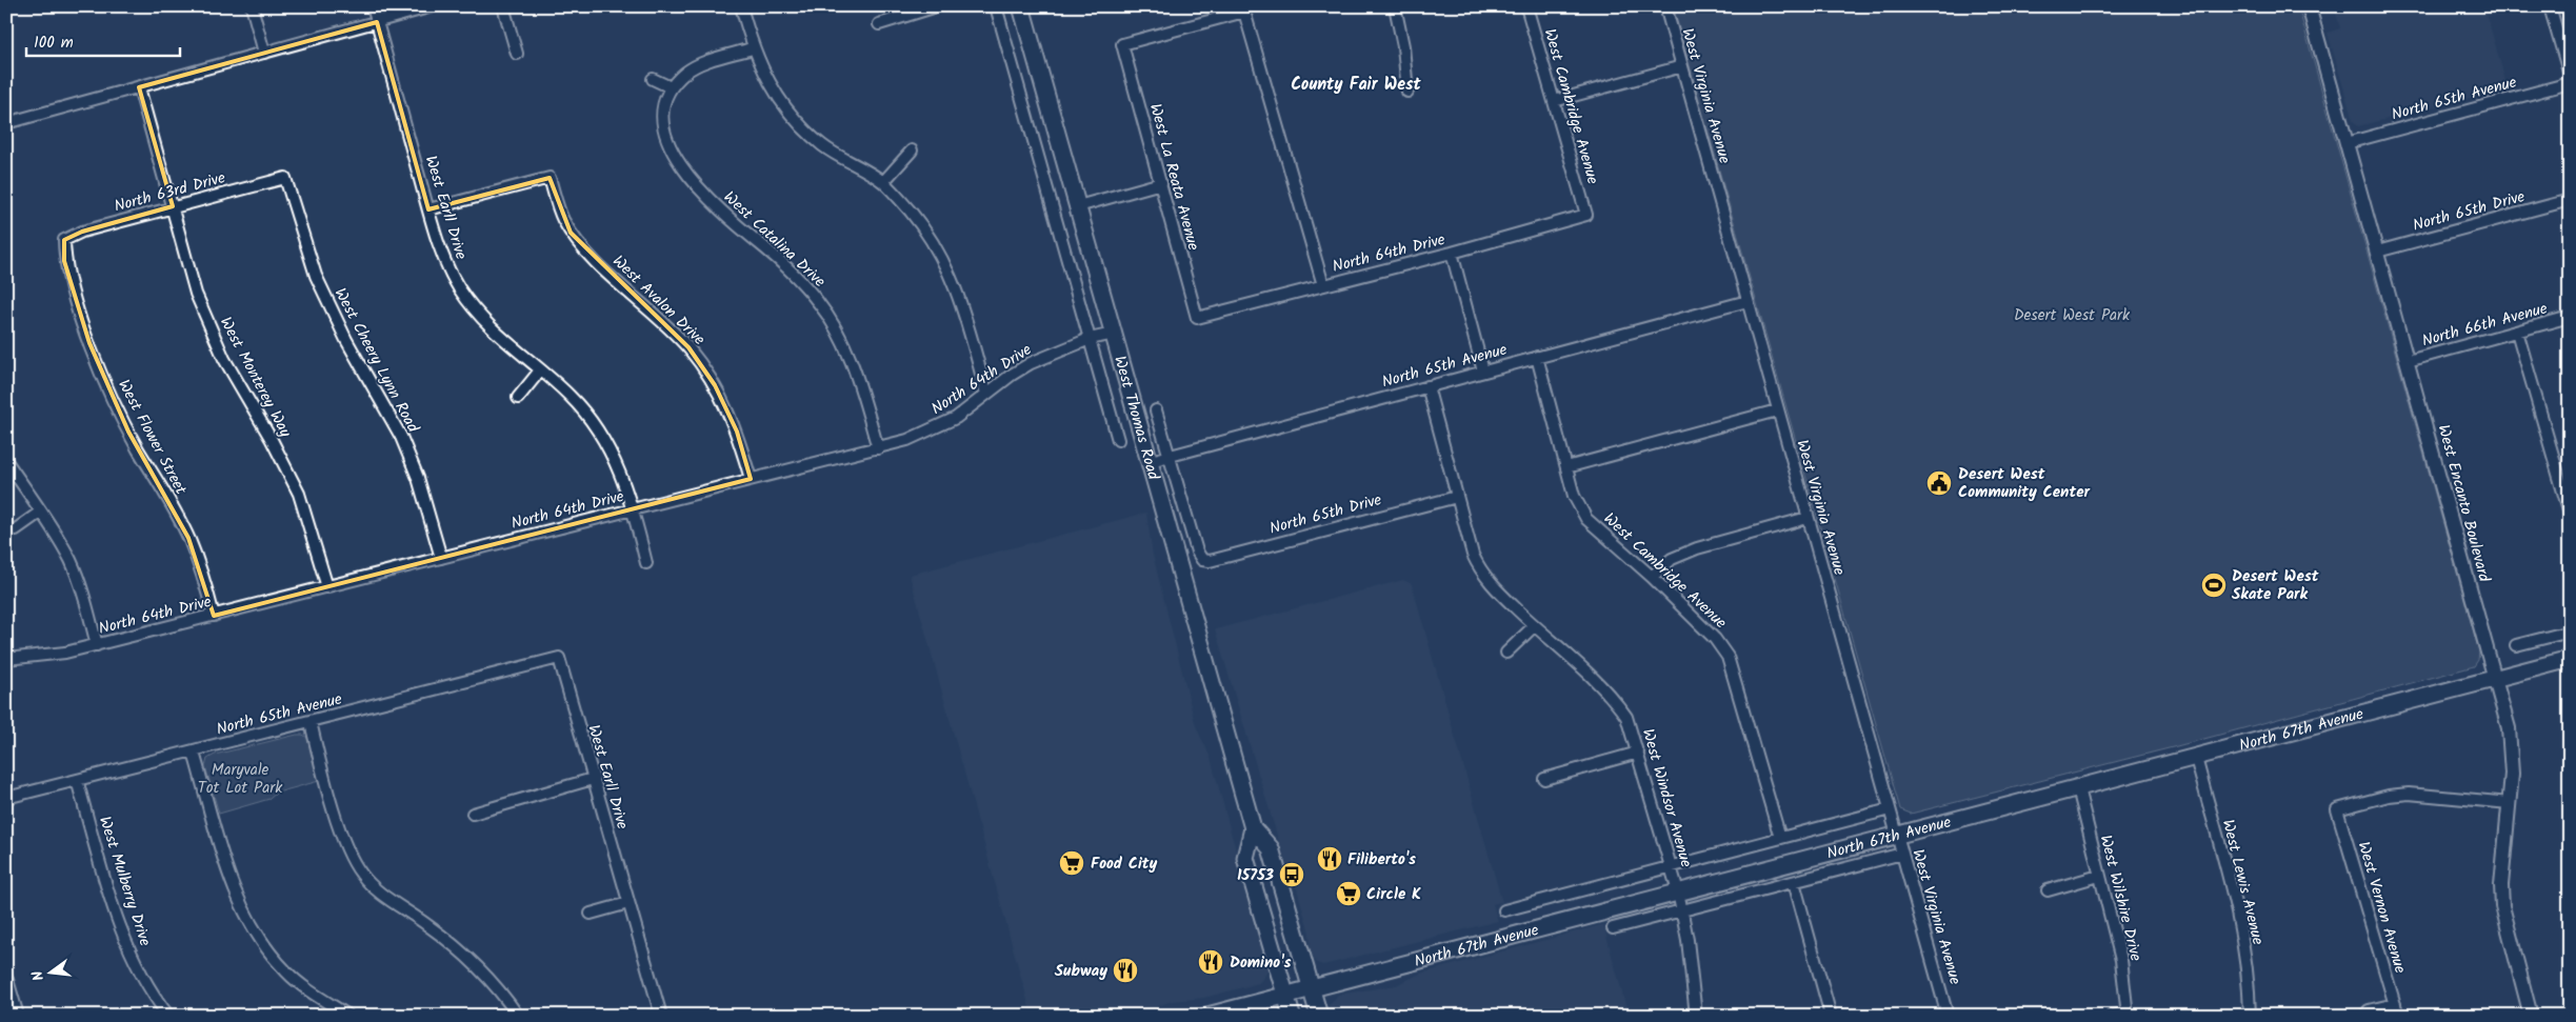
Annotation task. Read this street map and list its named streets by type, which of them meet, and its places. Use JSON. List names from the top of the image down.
{
  "streets": {
    "main road": ["West Thomas Road", "North 67th Avenue"],
    "street": [
      "West Virginia Avenue",
      "North 65th Avenue",
      "West Cambridge Avenue",
      "West La Reata Avenue",
      "North 63rd Drive",
      "West Earll Drive",
      "North 65th Drive",
      "West Catalina Drive",
      "North 64th Drive",
      "West Avalon Drive",
      "North 66th Avenue",
      "West Cheery Lynn Road",
      "West Monterey Way",
      "West Flower Street",
      "West Encanto Boulevard",
      "West Windsor Avenue",
      "West Mulberry Drive",
      "West Lewis Avenue",
      "West Wilshire Drive",
      "West Vernon Avenue"
    ]
  },
  "crossings": [
    ["West Virginia Avenue", "North 65th Avenue"],
    ["West Virginia Avenue", "North 67th Avenue"],
    ["North 65th Avenue", "West Cambridge Avenue"],
    ["North 65th Avenue", "West Earll Drive"],
    ["North 65th Avenue", "West Thomas Road"],
    ["North 65th Avenue", "West Encanto Boulevard"],
    ["North 65th Avenue", "West Windsor Avenue"],
    ["North 65th Avenue", "West Mulberry Drive"],
    ["West Cambridge Avenue", "North 64th Drive"],
    ["West Cambridge Avenue", "North 67th Avenue"],
    ["West La Reata Avenue", "North 64th Drive"],
    ["North 63rd Drive", "West Cheery Lynn Road"],
    ["North 63rd Drive", "West Monterey Way"],
    ["North 63rd Drive", "West Flower Street"],
    ["West Earll Drive", "North 64th Drive"],
    ["West Earll Drive", "West Avalon Drive"],
    ["North 65th Drive", "West Thomas Road"],
    ["North 65th Drive", "West Encanto Boulevard"],
    ["North 65th Drive", "West Windsor Avenue"],
    ["West Catalina Drive", "North 64th Drive"],
    ["North 64th Drive", "West Avalon Drive"],
    ["North 64th Drive", "West Cheery Lynn Road"],
    ["North 64th Drive", "West Monterey Way"],
    ["North 64th Drive", "West Thomas Road"],
    ["North 64th Drive", "West Flower Street"],
    ["North 66th Avenue", "West Encanto Boulevard"],
    ["West Thomas Road", "North 67th Avenue"],
    ["West Encanto Boulevard", "North 67th Avenue"],
    ["West Encanto Boulevard", "West Vernon Avenue"],
    ["North 67th Avenue", "West Windsor Avenue"],
    ["North 67th Avenue", "West Lewis Avenue"],
    ["North 67th Avenue", "West Wilshire Drive"]
  ],
  "districts": ["County Fair West"],
  "parks": ["Desert West Park", "Maryvale Tot Lot Park"],
  "places": {
    "public building": ["Desert West Community Center"],
    "sports": ["Desert West Skate Park"],
    "restaurant": ["Filiberto's", "Domino's", "Subway"],
    "supermarket": ["Food City", "Circle K"],
    "bus stop": ["15753"]
  },
  "scale_bar": "100 m",
  "north": "left"
}
